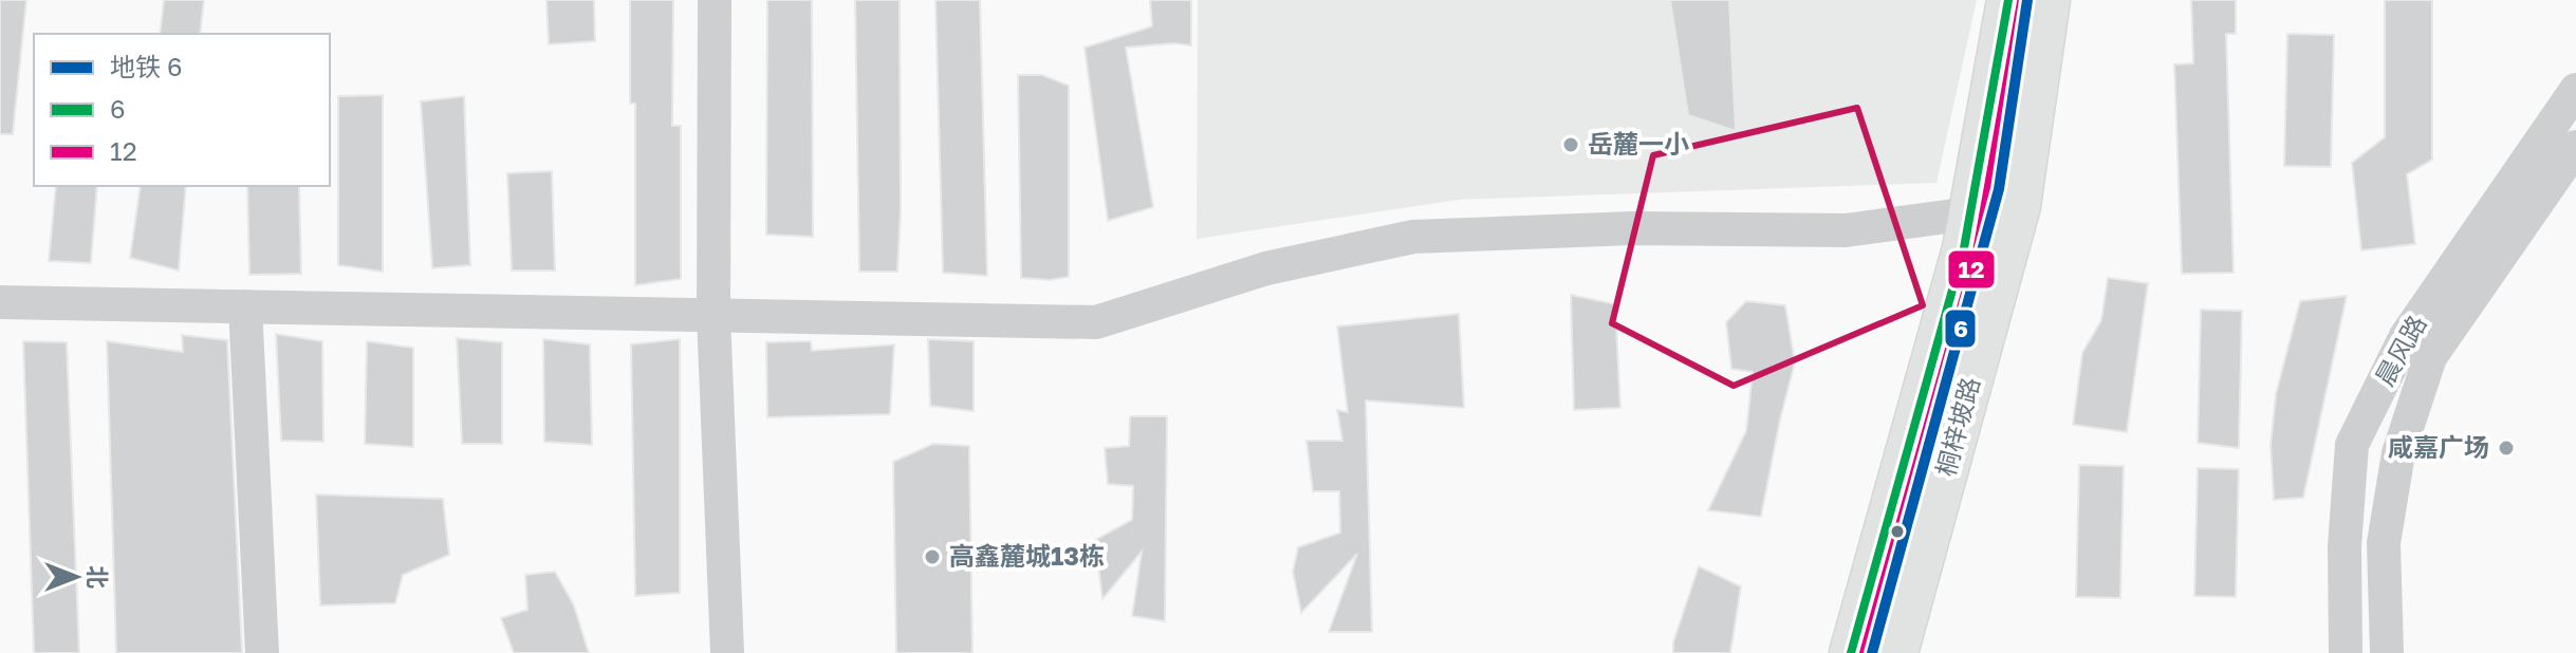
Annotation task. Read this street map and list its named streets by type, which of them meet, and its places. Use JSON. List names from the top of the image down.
{
  "streets": {
    "main road": ["桐梓坡路"],
    "street": ["晨风路"]
  },
  "places": ["岳麓一小", "咸嘉广场", "高鑫麓城13栋"],
  "lines": ["metro line 6", "transit line 6", "transit line 12"],
  "legend": ["地铁 6", "6", "12"],
  "north": "right"
}
